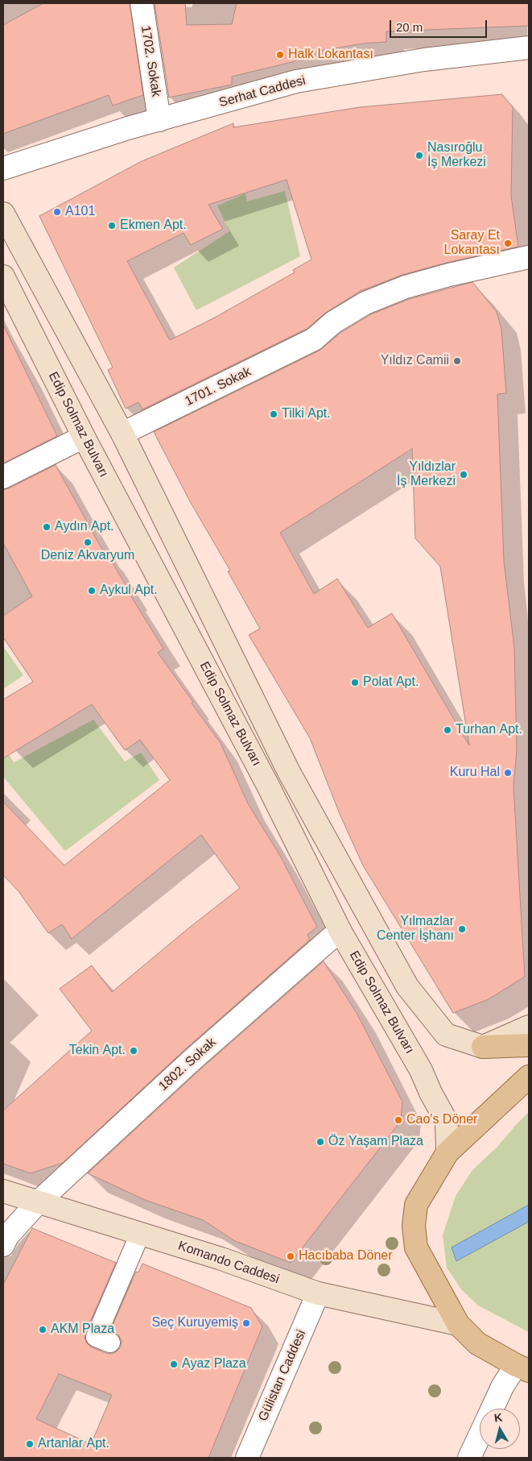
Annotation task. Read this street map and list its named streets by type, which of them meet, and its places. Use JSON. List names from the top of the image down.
{
  "streets": {
    "main road": ["Edip Solmaz Bulvarı", "Komando Caddesi"],
    "street": [
      "1702. Sokak",
      "Serhat Caddesi",
      "1701. Sokak",
      "1802. Sokak",
      "Gülistan Caddesi"
    ]
  },
  "crossings": [
    ["1702. Sokak", "Serhat Caddesi"],
    ["1701. Sokak", "Edip Solmaz Bulvarı"],
    ["Edip Solmaz Bulvarı", "1802. Sokak"],
    ["1802. Sokak", "Komando Caddesi"],
    ["Komando Caddesi", "Gülistan Caddesi"]
  ],
  "places": [
    "Halk Lokantası",
    "Nasıroğlu İş Merkezi",
    "A101",
    "Ekmen Apt.",
    "Saray Et Lokantası",
    "Yıldız Camii",
    "Tilki Apt.",
    "Yıldızlar İş Merkezi",
    "Aydın Apt.",
    "Deniz Akvaryum",
    "Aykul Apt.",
    "Polat Apt.",
    "Turhan Apt.",
    "Kuru Hal",
    "Yılmazlar Center İşhanı",
    "Tekin Apt.",
    "Cao's Döner",
    "Öz Yaşam Plaza",
    "Hacıbaba Döner",
    "Seç Kuruyemiş",
    "AKM Plaza",
    "Ayaz Plaza",
    "Artanlar Apt."
  ],
  "scale_bar": "20 m",
  "north": "top"
}
